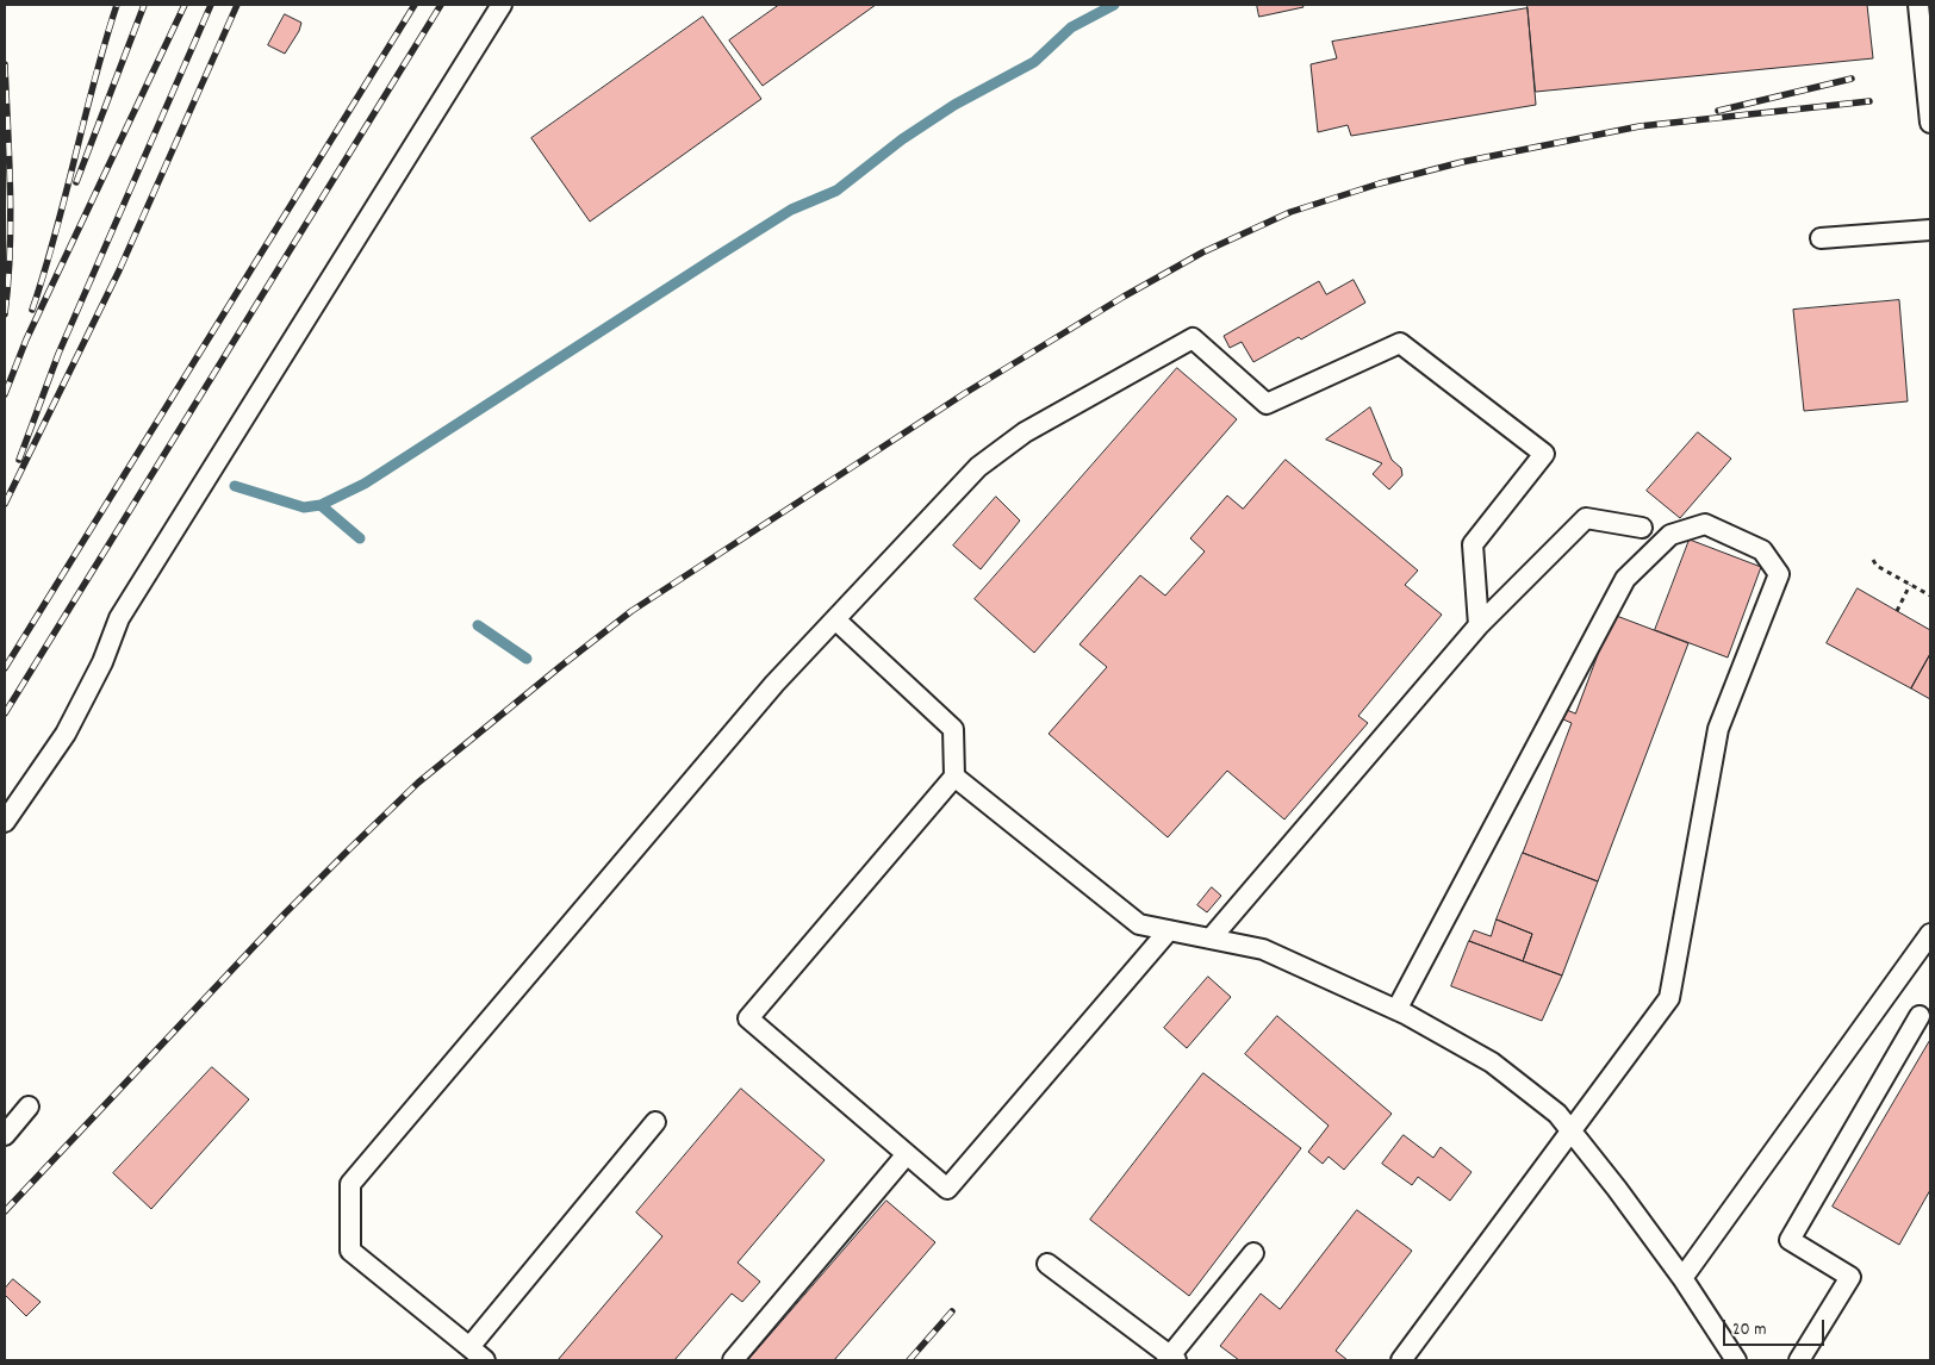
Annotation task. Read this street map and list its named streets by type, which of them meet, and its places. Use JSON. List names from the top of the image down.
{
  "scale_bar": "20 m"
}
